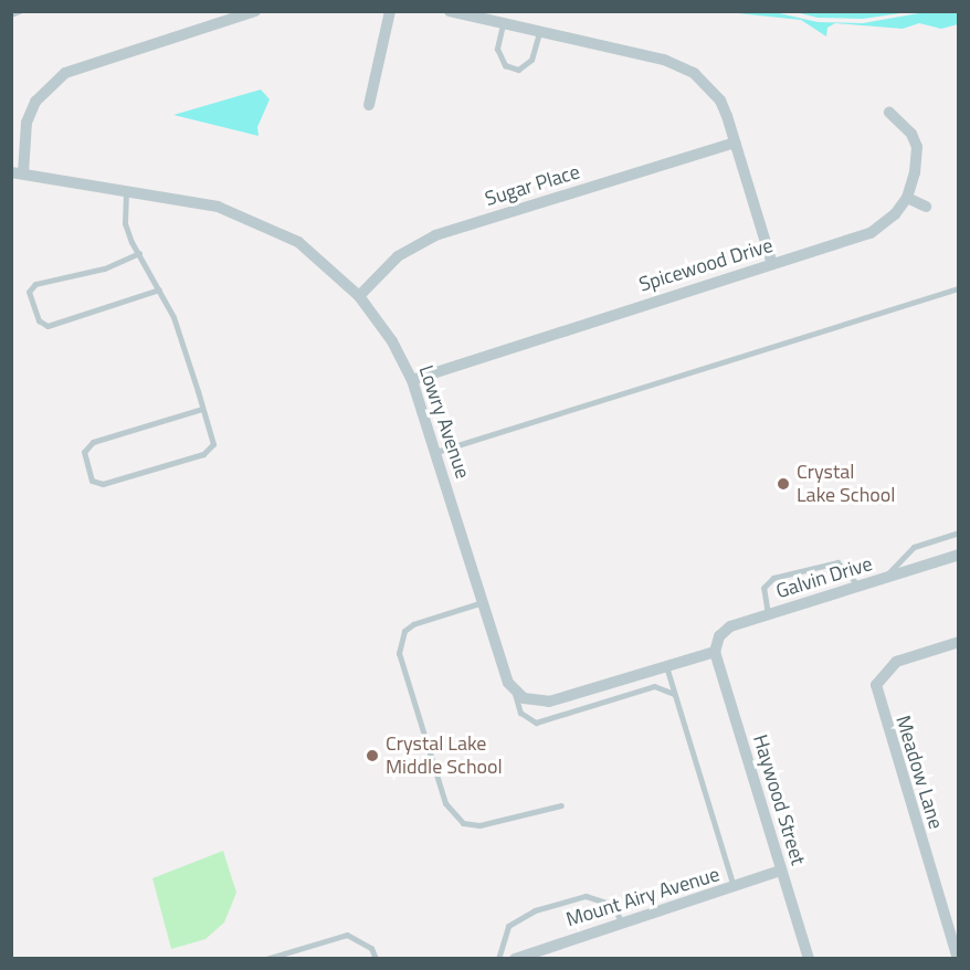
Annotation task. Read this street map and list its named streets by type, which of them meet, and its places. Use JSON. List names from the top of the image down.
{
  "streets": {
    "street": [
      "Sugar Place",
      "Spicewood Drive",
      "Lowry Avenue",
      "Galvin Drive",
      "Meadow Lane",
      "Haywood Street",
      "Mount Airy Avenue"
    ]
  },
  "crossings": [
    ["Sugar Place", "Lowry Avenue"],
    ["Spicewood Drive", "Lowry Avenue"],
    ["Galvin Drive", "Haywood Street"],
    ["Haywood Street", "Mount Airy Avenue"]
  ],
  "places": ["Crystal Lake School", "Crystal Lake Middle School"]
}
